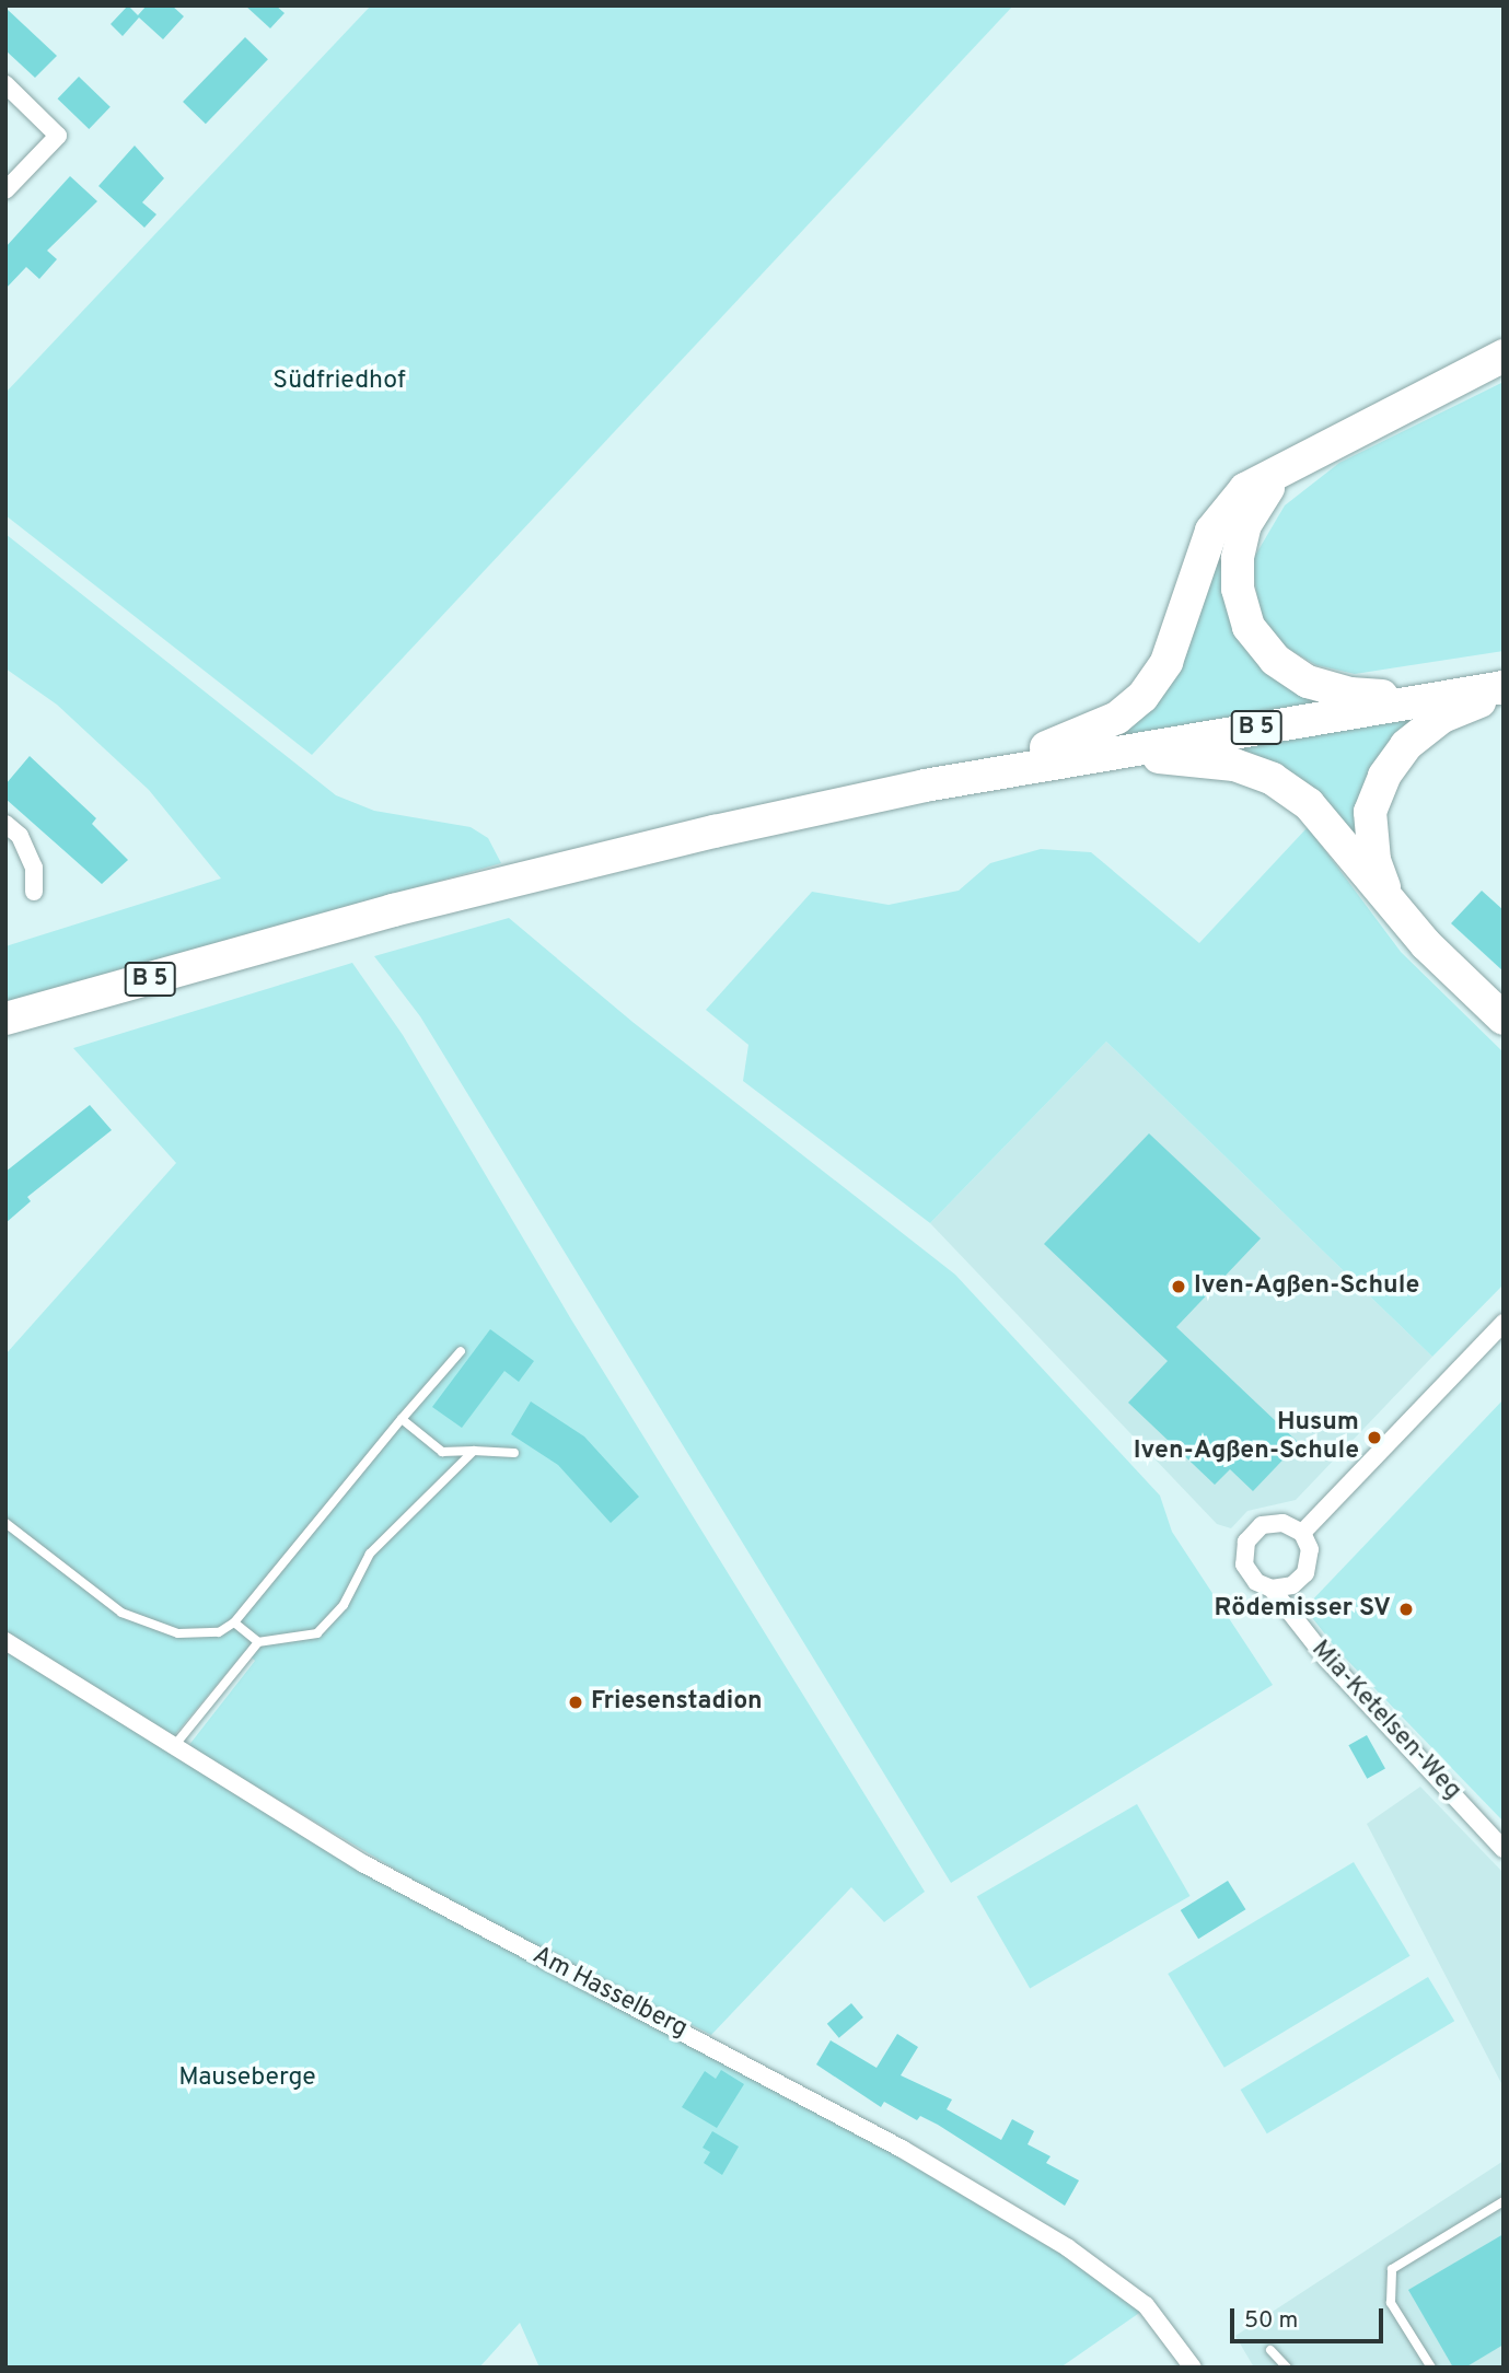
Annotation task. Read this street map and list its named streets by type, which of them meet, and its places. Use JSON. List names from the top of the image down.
{
  "streets": {
    "highway": ["B 5"],
    "street": ["Mia-Ketelsen-Weg", "Am Hasselberg"]
  },
  "parks": ["Südfriedhof", "Mauseberge"],
  "places": [
    "Iven-Agßen-Schule",
    "Husum Iven-Agßen-Schule",
    "Rödemisser SV",
    "Friesenstadion"
  ],
  "scale_bar": "50 m"
}
